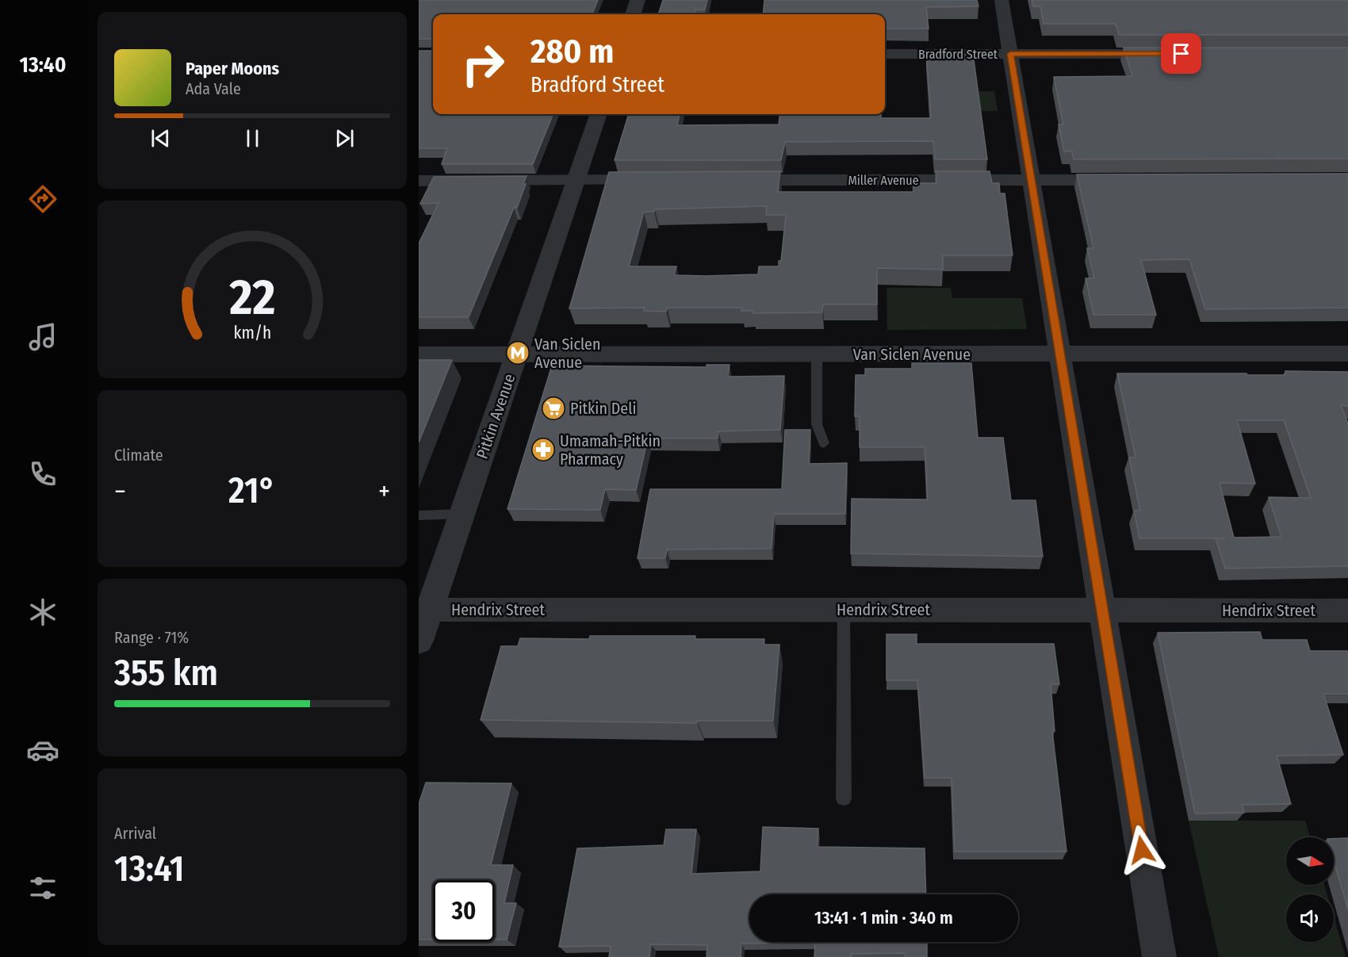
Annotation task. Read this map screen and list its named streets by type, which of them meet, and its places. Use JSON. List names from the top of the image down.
{
  "streets": {
    "street": [
      "Bradford Street",
      "Miller Avenue",
      "Van Siclen Avenue",
      "Pitkin Avenue",
      "Hendrix Street"
    ]
  },
  "crossings": [
    ["Van Siclen Avenue", "Pitkin Avenue"],
    ["Pitkin Avenue", "Hendrix Street"]
  ],
  "places": {
    "metro station": ["Van Siclen Avenue"],
    "supermarket": ["Pitkin Deli"],
    "pharmacy": ["Umamah-Pitkin Pharmacy"]
  },
  "north": "right",
  "page": {
    "tabs": "13:40",
    "turn": ["280 m", "Bradford Street"],
    "song": ["Paper Moons", "Ada Vale"],
    "tile": [
      "Climate",
      ["Range · 71%", "355 km"],
      ["Arrival", "13:41"]
    ],
    "heat": ["−", "21°", "+"],
    "limit": "30",
    "trip": "13:41 · 1 min · 340 m",
    "gauge": ["22", "km/h"]
  }
}
